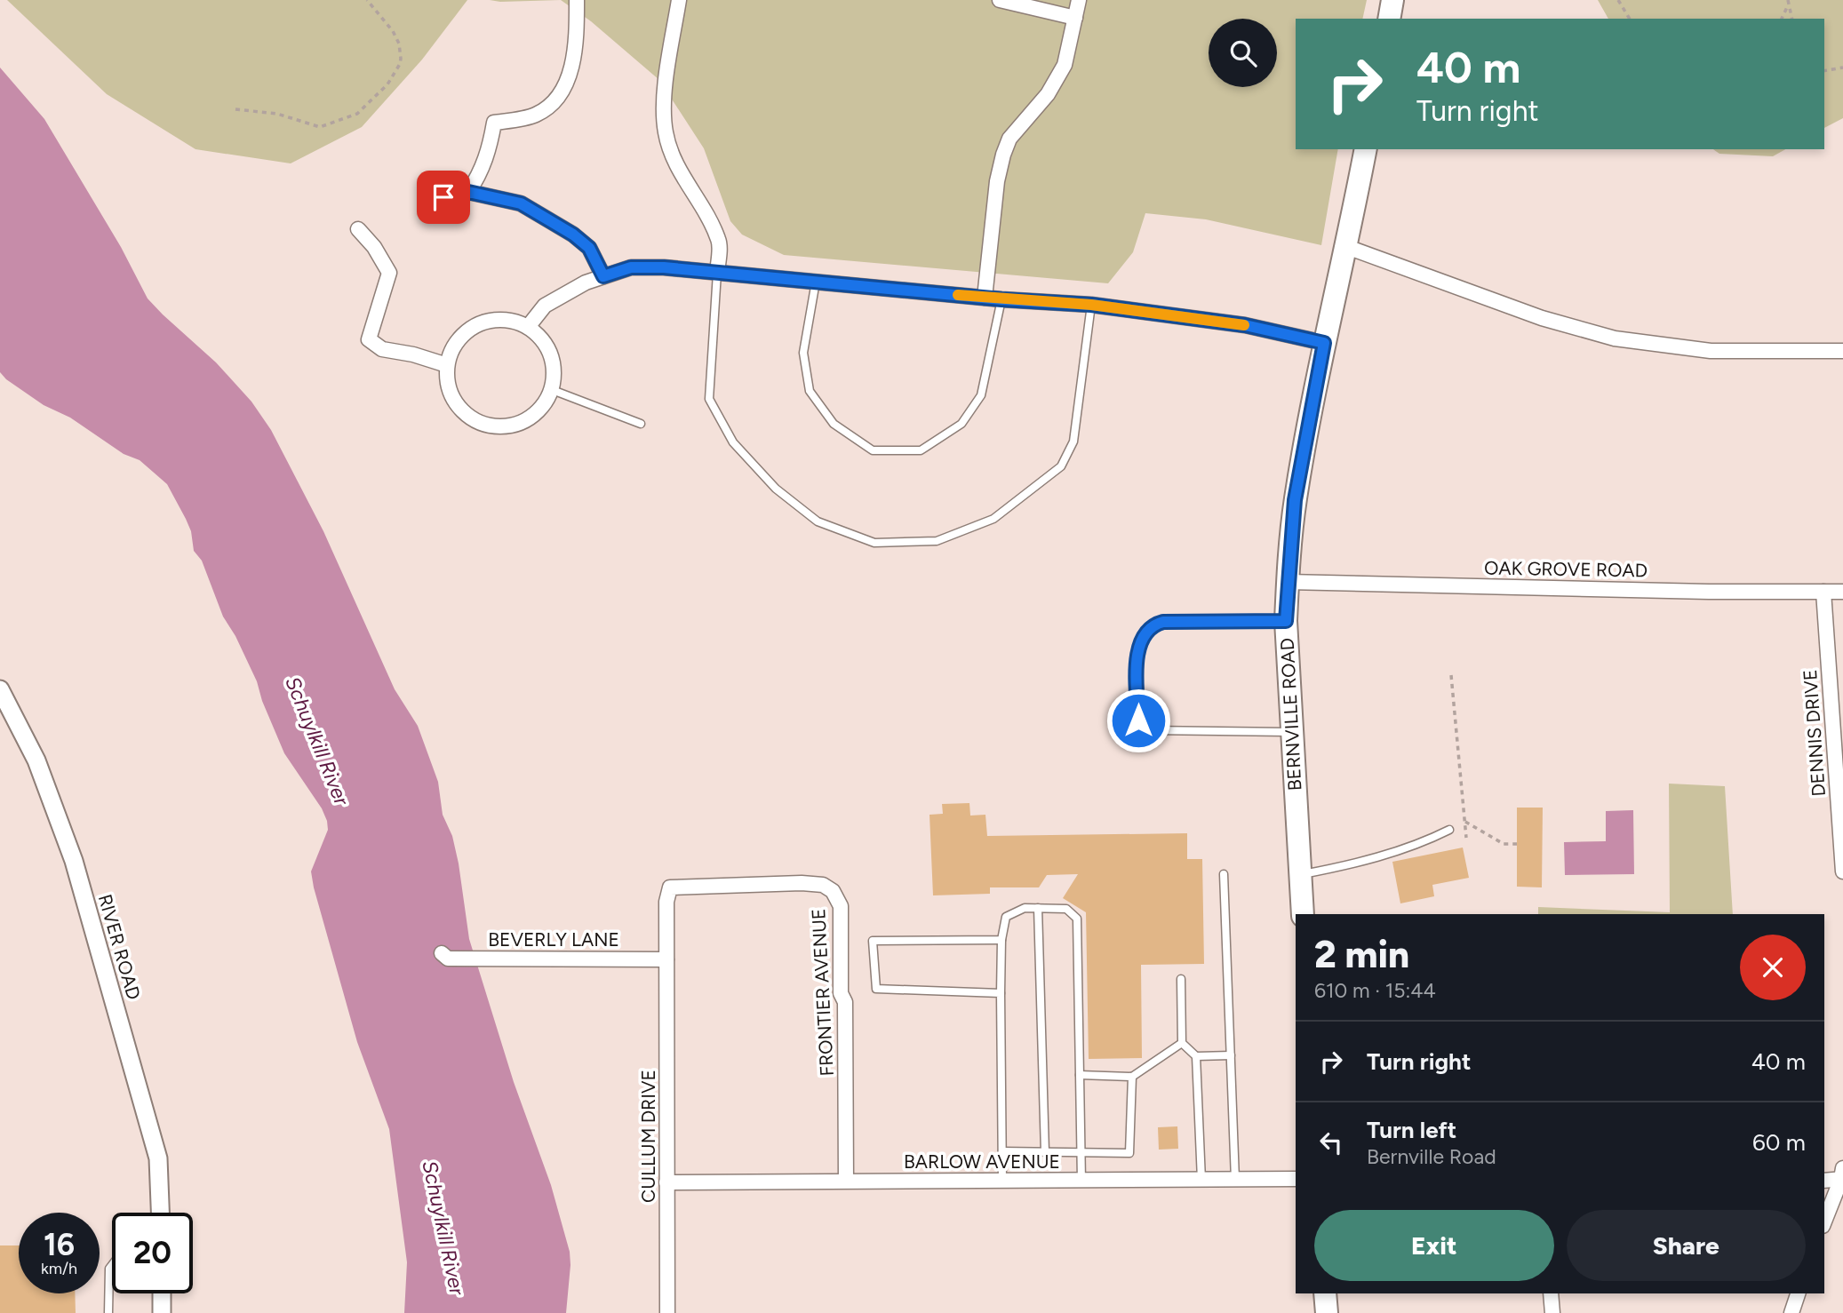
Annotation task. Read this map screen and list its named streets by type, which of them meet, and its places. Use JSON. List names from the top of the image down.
{
  "streets": {
    "main road": ["BERNVILLE ROAD"],
    "street": [
      "OAK GROVE ROAD",
      "DENNIS DRIVE",
      "BEVERLY LANE",
      "RIVER ROAD",
      "FRONTIER AVENUE",
      "CULLUM DRIVE",
      "BARLOW AVENUE"
    ]
  },
  "crossings": [
    ["OAK GROVE ROAD", "BERNVILLE ROAD"],
    ["OAK GROVE ROAD", "DENNIS DRIVE"],
    ["BEVERLY LANE", "FRONTIER AVENUE"],
    ["BEVERLY LANE", "CULLUM DRIVE"],
    ["FRONTIER AVENUE", "CULLUM DRIVE"],
    ["FRONTIER AVENUE", "BARLOW AVENUE"],
    ["CULLUM DRIVE", "BARLOW AVENUE"]
  ],
  "water": ["Schuylkill River"],
  "page": {
    "turn": ["40 m", "Turn right"],
    "heading": ["2 min", "610 m · 15:44"],
    "list": [
      {
        "name": "Turn right",
        "value": "40 m"
      },
      {
        "name": "Turn left",
        "note": "Bernville Road",
        "value": "60 m"
      }
    ],
    "buttons": ["Exit", "Share"],
    "speed": "16 km/h",
    "limit": "20"
  }
}
